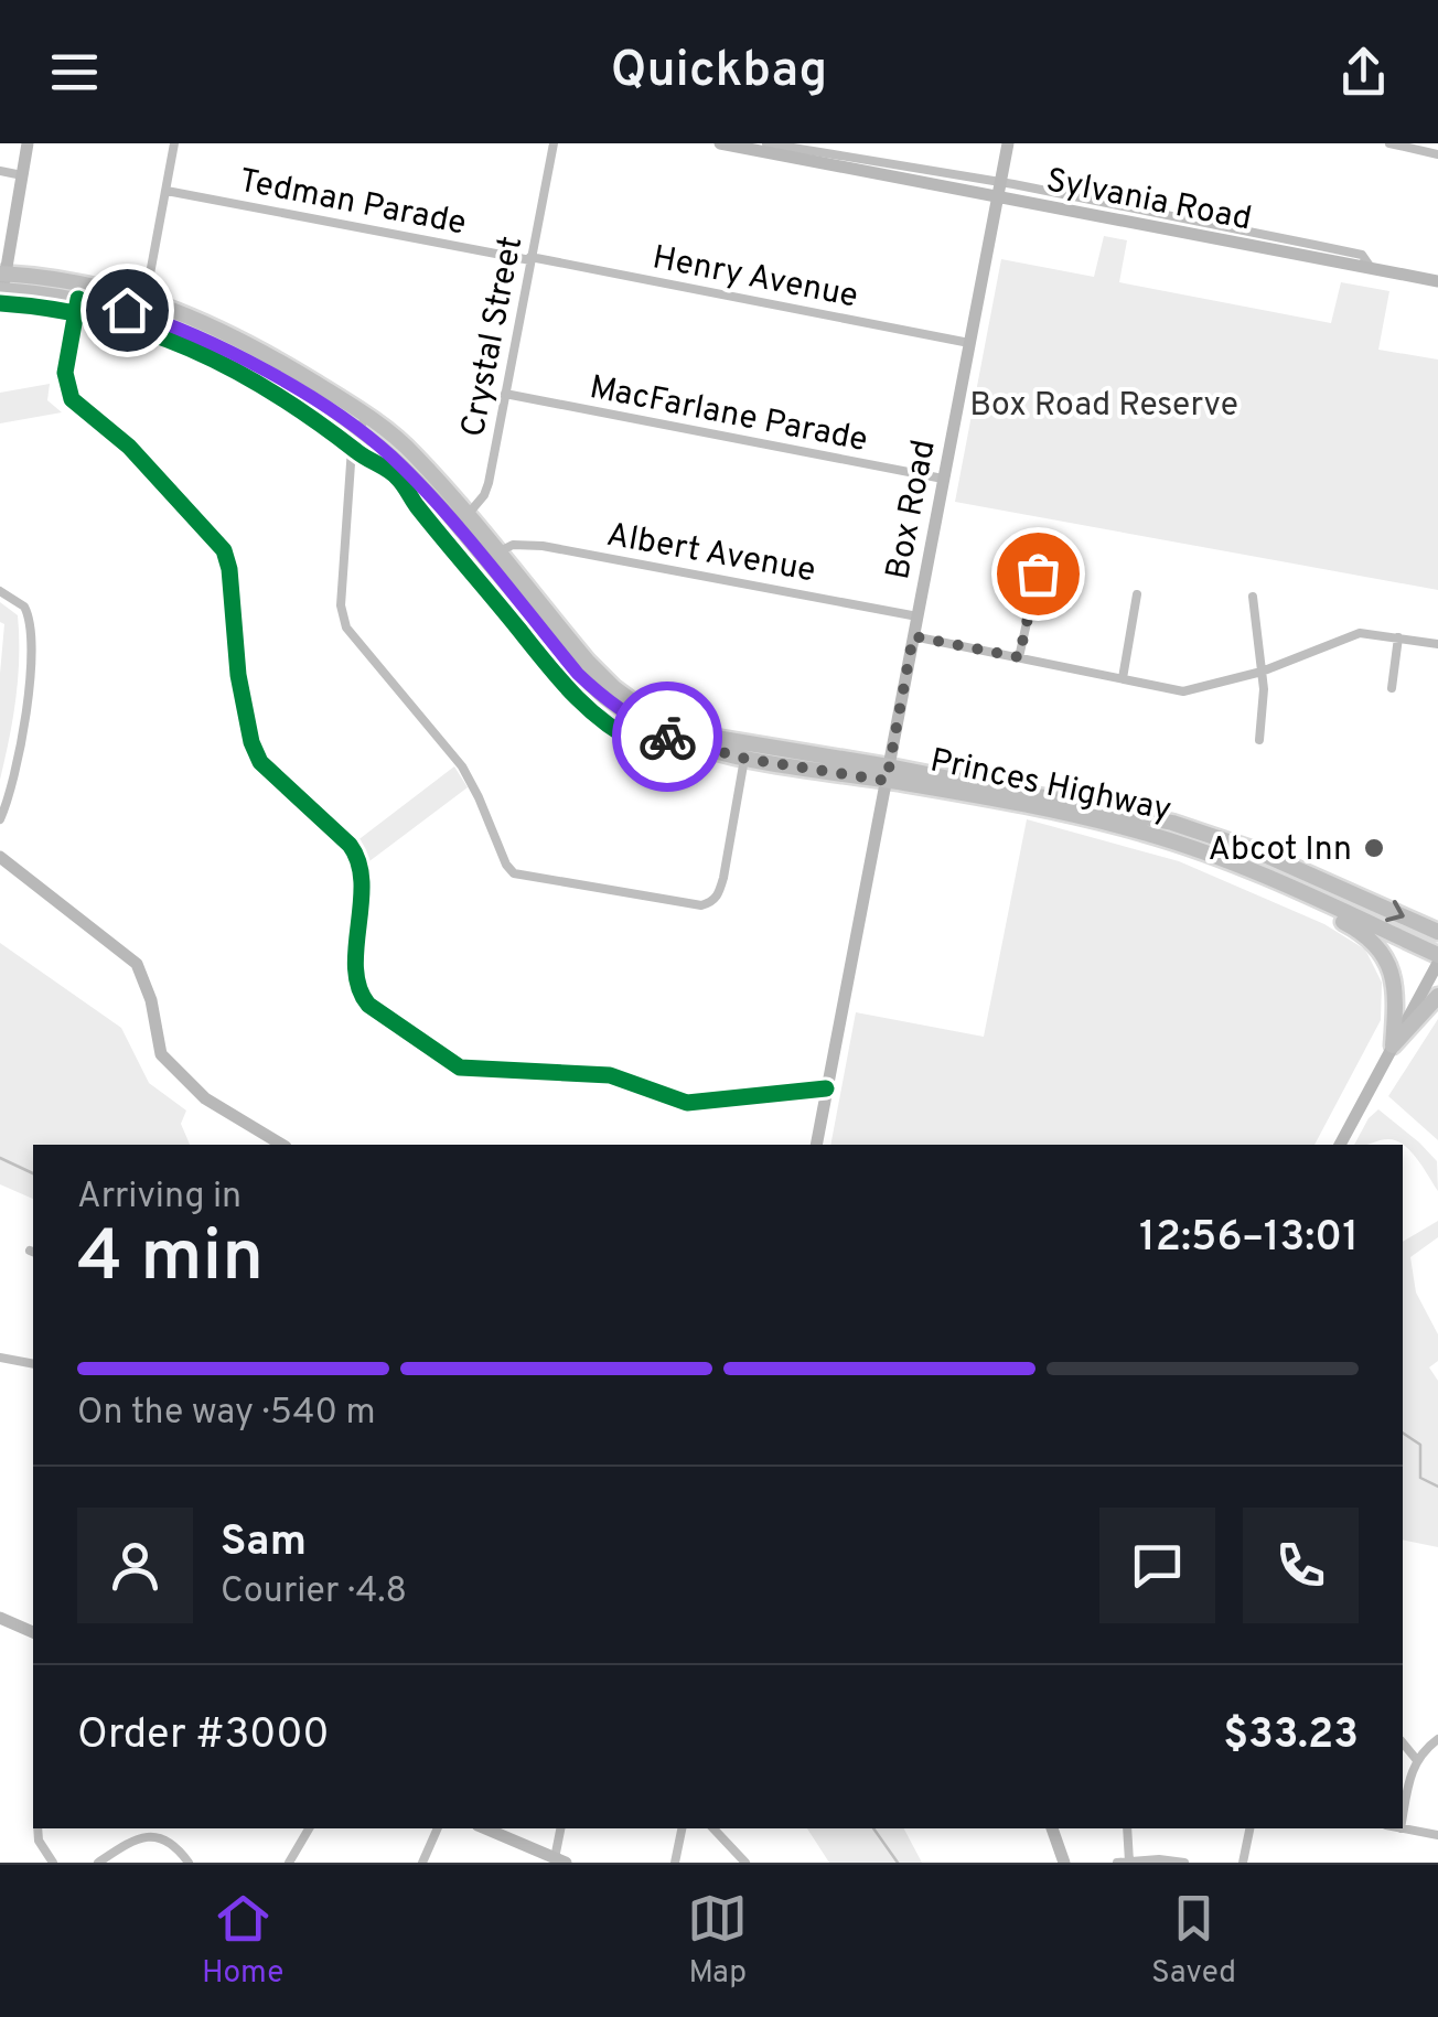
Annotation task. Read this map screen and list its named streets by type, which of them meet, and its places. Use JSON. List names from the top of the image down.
{
  "streets": {
    "highway": ["Princes Highway"],
    "street": [
      "Sylvania Road",
      "Tedman Parade",
      "Henry Avenue",
      "Crystal Street",
      "MacFarlane Parade",
      "Box Road",
      "Albert Avenue"
    ]
  },
  "crossings": [
    ["Sylvania Road", "Box Road"],
    ["Tedman Parade", "Henry Avenue"],
    ["Tedman Parade", "Crystal Street"],
    ["Henry Avenue", "Crystal Street"],
    ["Henry Avenue", "Box Road"],
    ["Crystal Street", "MacFarlane Parade"],
    ["Crystal Street", "Princes Highway"],
    ["MacFarlane Parade", "Box Road"],
    ["Box Road", "Albert Avenue"],
    ["Box Road", "Princes Highway"],
    ["Albert Avenue", "Princes Highway"]
  ],
  "parks": ["Box Road Reserve"],
  "places": ["Abcot Inn"],
  "page": {
    "header": "Quickbag",
    "heading": ["4 min", "Arriving in", "12:56–13:01"],
    "panel": [
      "Sam",
      "Courier · 4.8",
      "Order #3000",
      "$33.23"
    ],
    "bar": "On the way · 540 m",
    "tabs": ["Home", "Map", "Saved"]
  }
}
